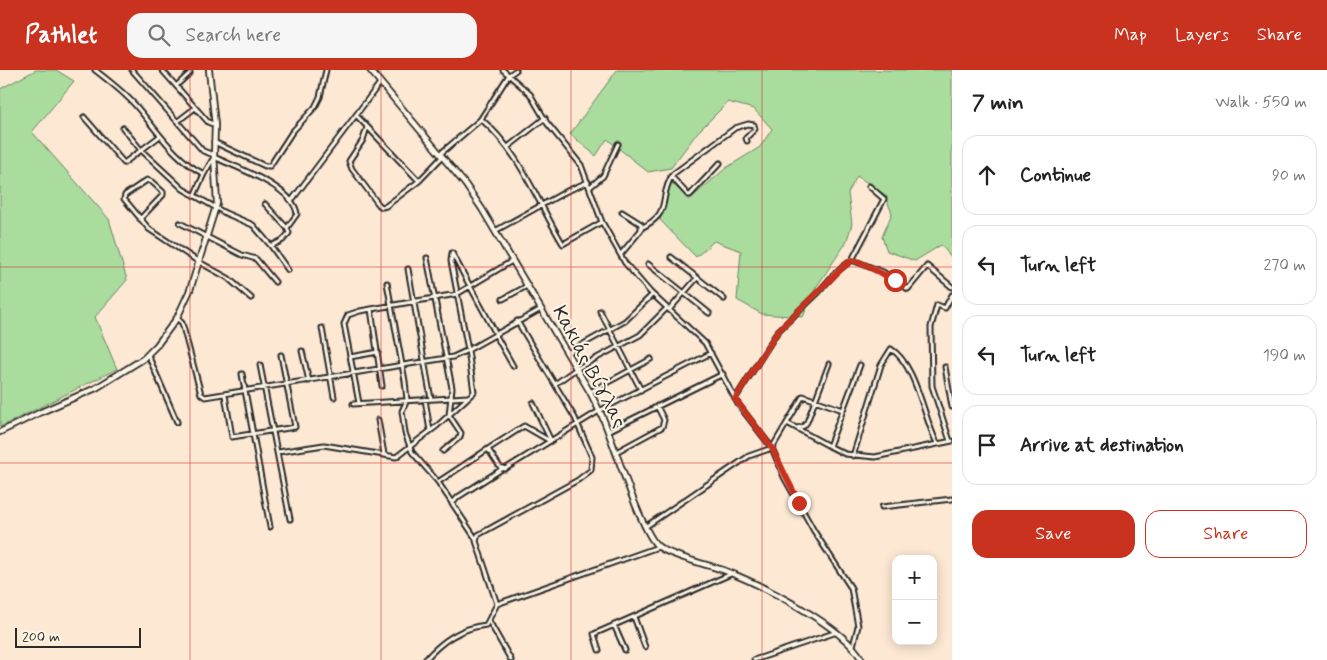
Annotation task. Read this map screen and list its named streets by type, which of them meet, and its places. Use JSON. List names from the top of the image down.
{
  "streets": {
    "street": ["Κακιάς Βίγλας"]
  },
  "scale_bar": "200 m",
  "page": {
    "header": "Pathlet",
    "search": "Search here",
    "nav": ["Map", "Layers", "Share"],
    "heading": ["7 min", "Walk · 550 m"],
    "list": [
      ["Continue", "90 m"],
      ["Turn left", "270 m"],
      ["Turn left", "190 m"],
      "Arrive at destination"
    ],
    "buttons": ["Save", "Share"],
    "map_buttons": ["+", "−"],
    "scale": "200 m"
  }
}
